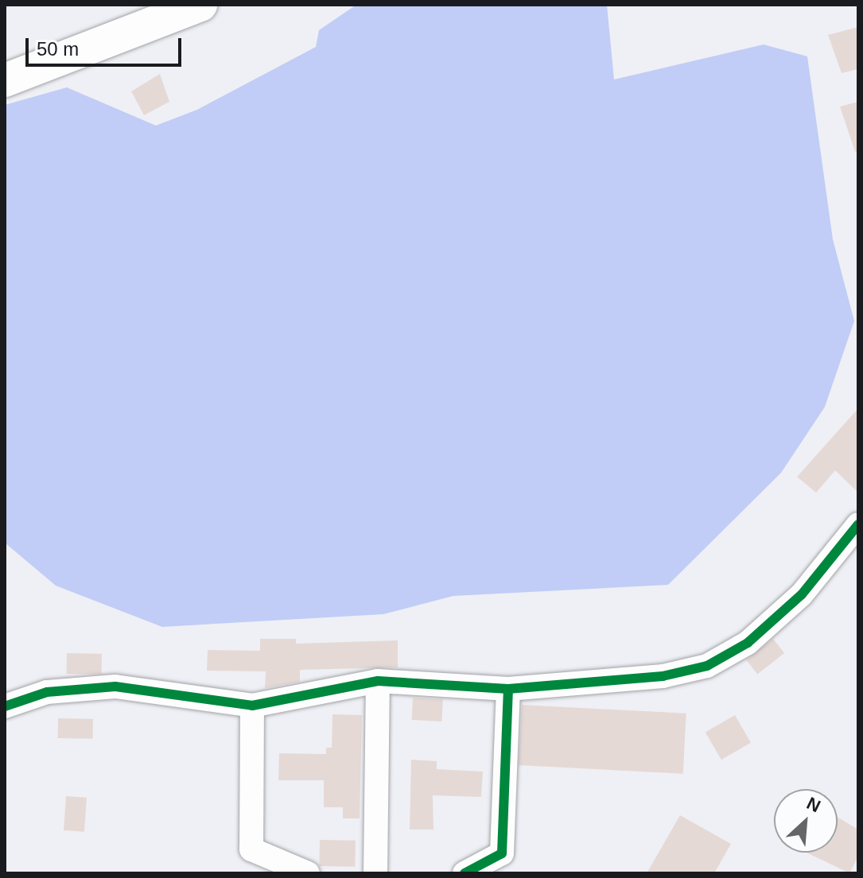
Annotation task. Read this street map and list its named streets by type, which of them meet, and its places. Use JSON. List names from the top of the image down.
{
  "scale_bar": "50 m",
  "north": "top right"
}
